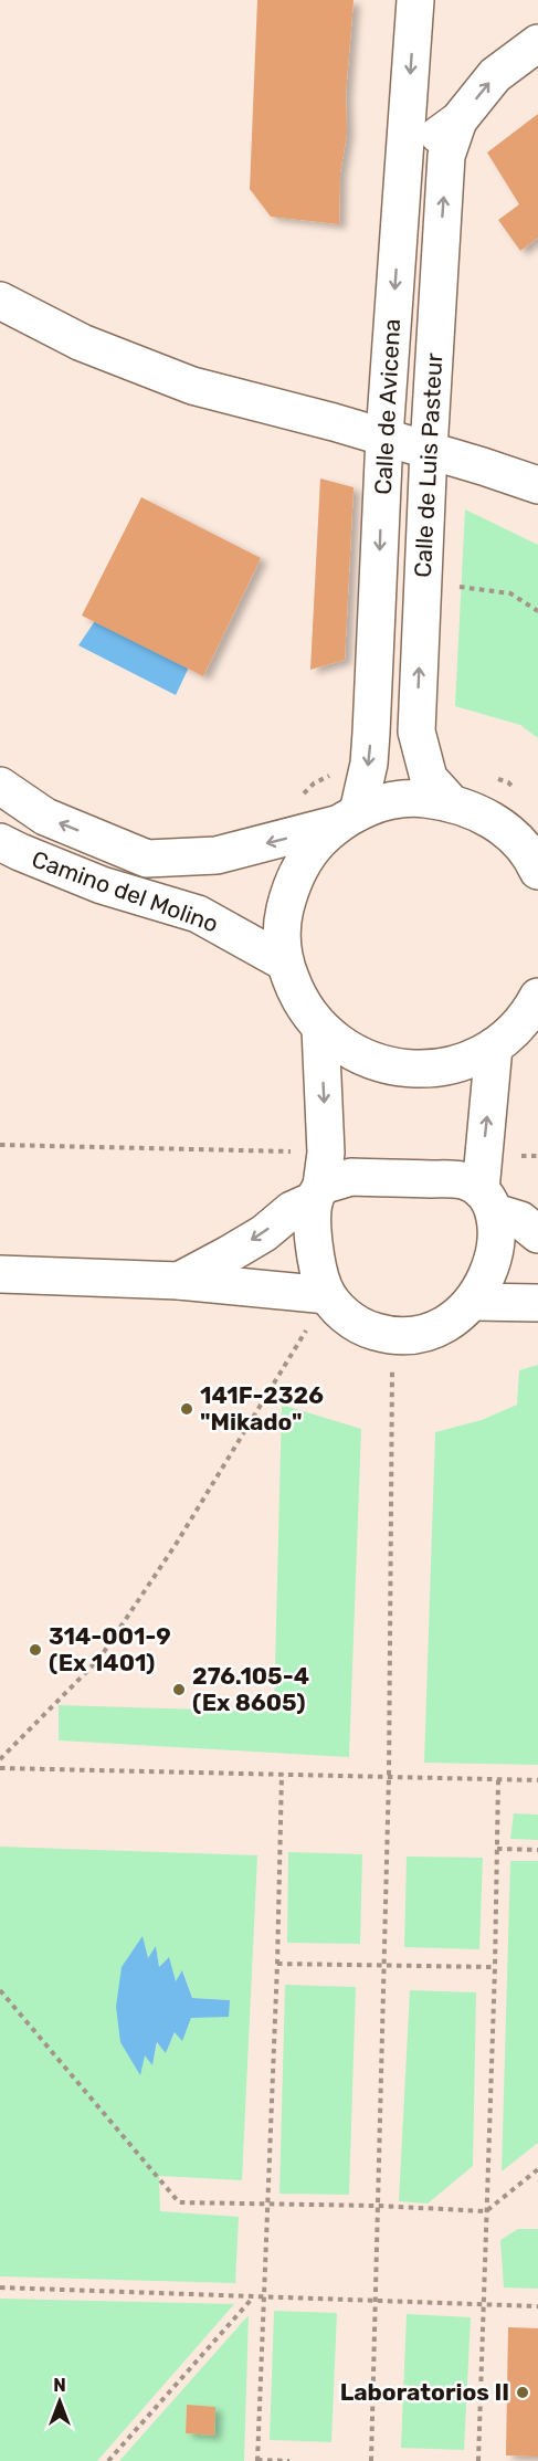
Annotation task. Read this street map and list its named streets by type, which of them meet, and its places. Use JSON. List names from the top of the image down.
{
  "streets": {
    "street": ["Calle de Avicena", "Calle de Luis Pasteur", "Camino del Molino"]
  },
  "crossings": [
    ["Calle de Avicena", "Camino del Molino"],
    ["Calle de Luis Pasteur", "Camino del Molino"]
  ],
  "one_way": ["Calle de Avicena", "Calle de Luis Pasteur"],
  "places": [
    "141F-2326 \"Mikado\"",
    "314-001-9 (Ex 1401)",
    "276.105-4 (Ex 8605)",
    "Laboratorios II"
  ],
  "north": "top"
}
